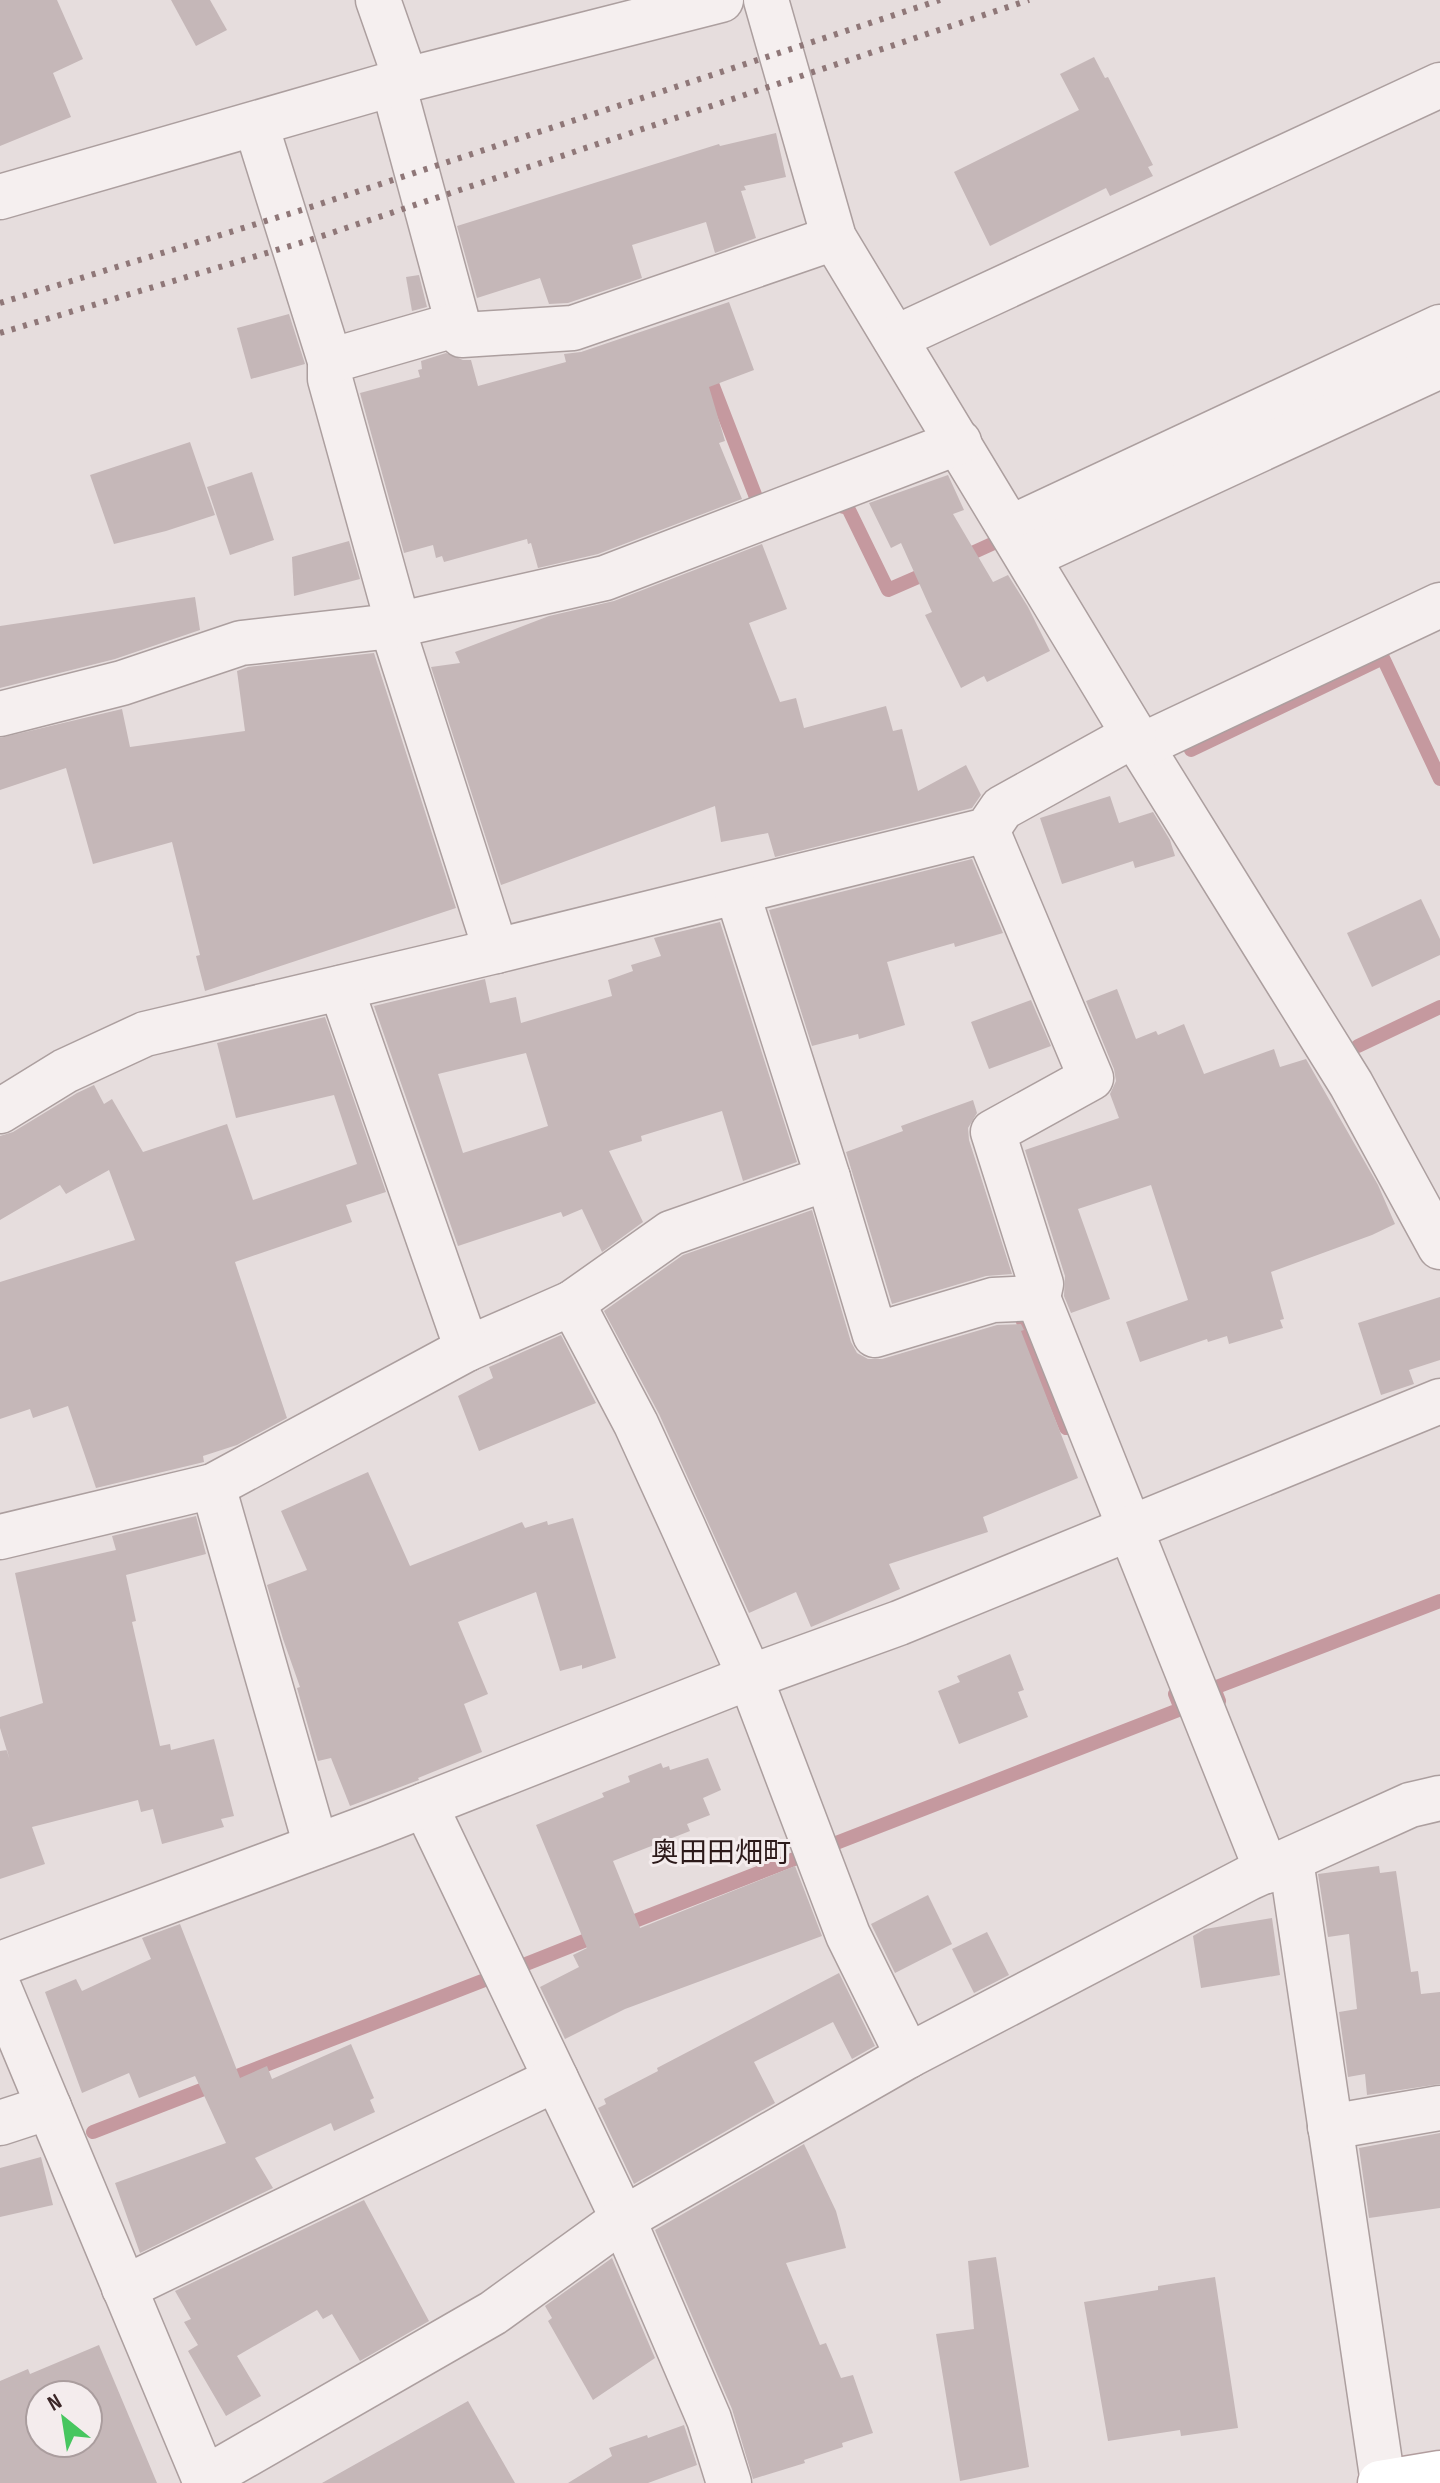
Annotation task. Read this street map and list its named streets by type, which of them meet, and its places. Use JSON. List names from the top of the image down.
{
  "districts": ["奥田田畑町"],
  "north": "top left"
}
